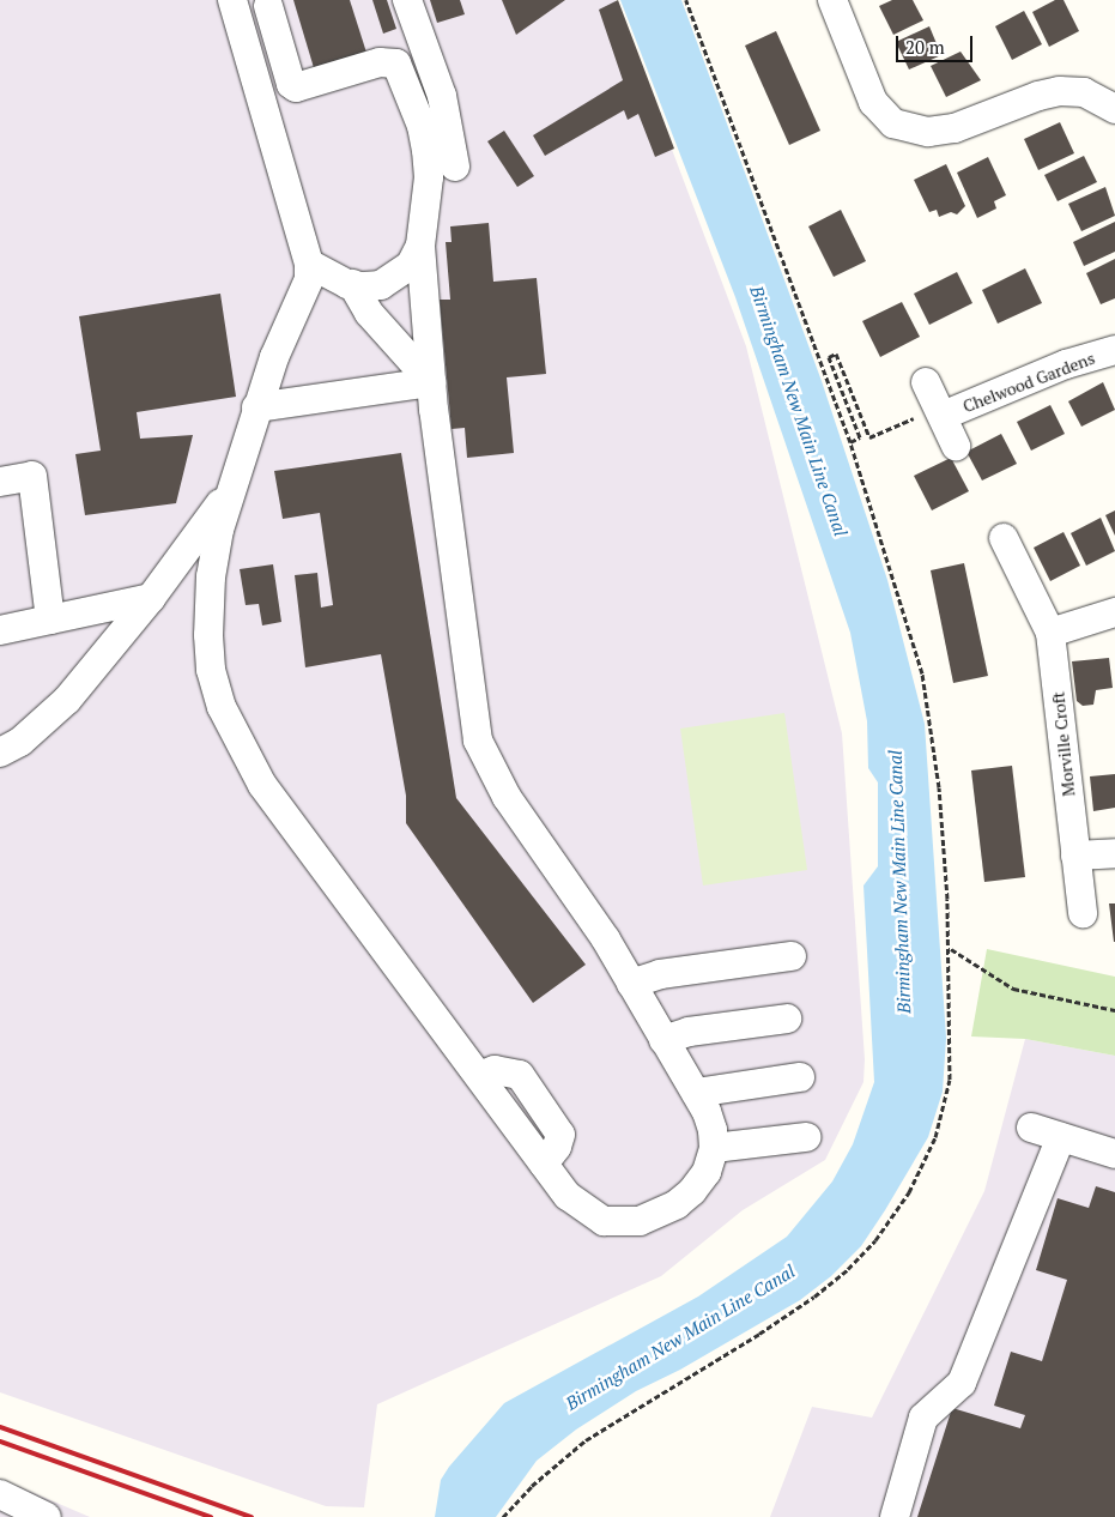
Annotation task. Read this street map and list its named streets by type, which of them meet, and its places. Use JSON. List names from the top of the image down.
{
  "streets": {
    "street": ["Chelwood Gardens", "Morville Croft"]
  },
  "water": ["Birmingham New Main Line Canal"],
  "scale_bar": "20 m"
}
